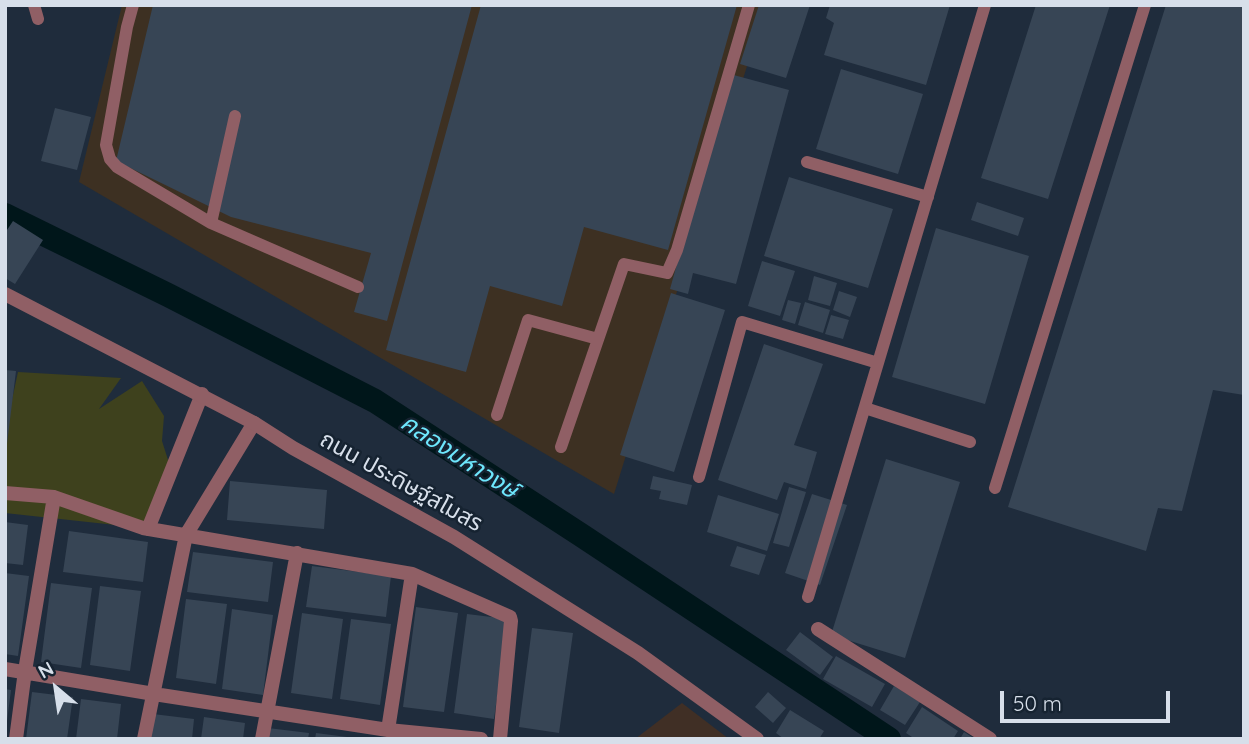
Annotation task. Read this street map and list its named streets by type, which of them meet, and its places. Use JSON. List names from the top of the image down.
{
  "streets": {
    "street": ["ถนน ประดิษฐ์สโมสร"]
  },
  "water": ["คลองมหาวงษ์"],
  "scale_bar": "50 m",
  "north": "top left"
}
